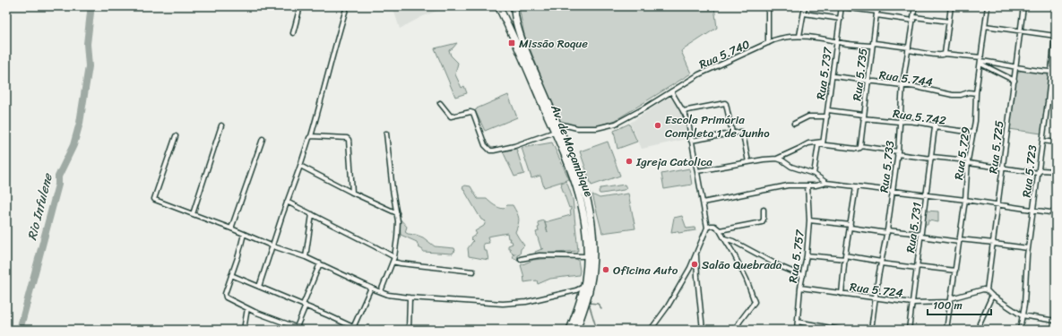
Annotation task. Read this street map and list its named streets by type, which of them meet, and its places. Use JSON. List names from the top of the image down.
{
  "streets": {
    "highway": ["Av. de Moçambique"],
    "street": [
      "Rua 5.740",
      "Rua 5.737",
      "Rua 5.735",
      "Rua 5.744",
      "Rua 5.742",
      "Rua 5.725",
      "Rua 5.729",
      "Rua 5.733",
      "Rua 5.723",
      "Rua 5.731",
      "Rua 5.757",
      "Rua 5.724"
    ]
  },
  "crossings": [
    ["Rua 5.740", "Rua 5.737"],
    ["Rua 5.740", "Rua 5.735"],
    ["Rua 5.740", "Rua 5.725"],
    ["Rua 5.740", "Av. de Moçambique"],
    ["Rua 5.740", "Rua 5.729"],
    ["Rua 5.740", "Rua 5.733"],
    ["Rua 5.740", "Rua 5.723"],
    ["Rua 5.737", "Rua 5.744"],
    ["Rua 5.737", "Rua 5.742"],
    ["Rua 5.735", "Rua 5.744"],
    ["Rua 5.735", "Rua 5.742"],
    ["Rua 5.744", "Rua 5.729"],
    ["Rua 5.744", "Rua 5.733"],
    ["Rua 5.742", "Rua 5.729"],
    ["Rua 5.742", "Rua 5.733"],
    ["Rua 5.742", "Rua 5.731"],
    ["Rua 5.725", "Rua 5.724"],
    ["Rua 5.729", "Rua 5.724"],
    ["Rua 5.733", "Rua 5.724"],
    ["Rua 5.731", "Rua 5.724"],
    ["Rua 5.757", "Rua 5.724"]
  ],
  "water": ["Rio Infulene"],
  "places": {
    "transit": ["Missão Roque"],
    "other": [
      "Escola Primária Completa 1 de Junho",
      "Igreja Catolica",
      "Salão Quebrada",
      "Oficina Auto"
    ]
  },
  "scale_bar": "100 m"
}
